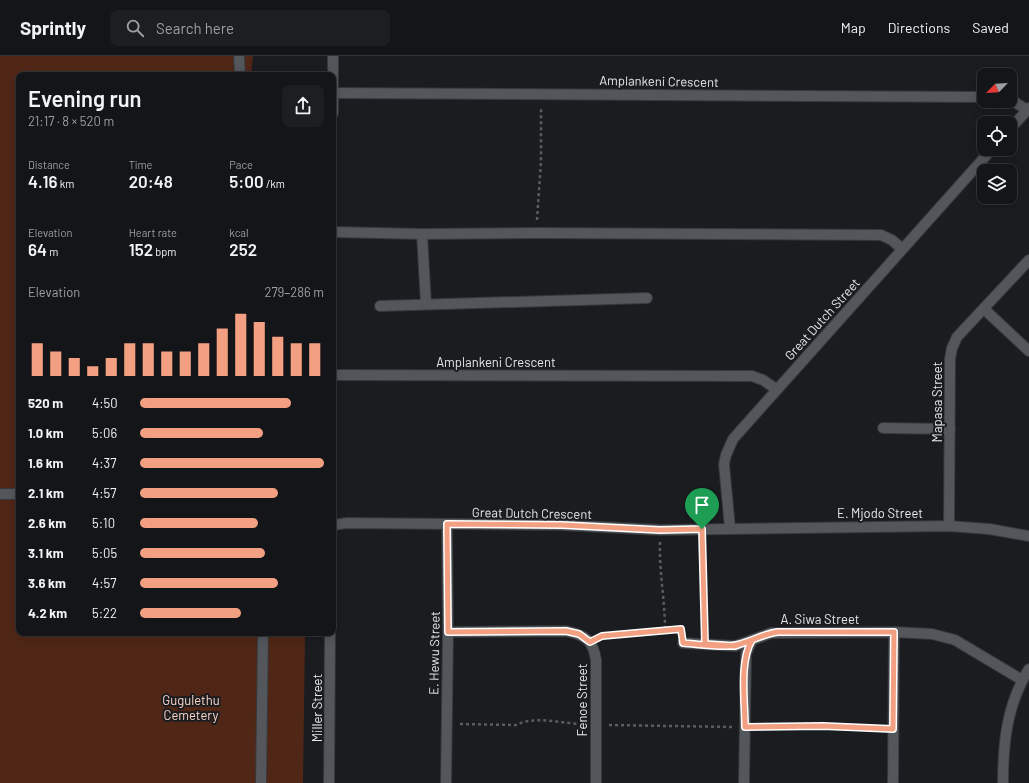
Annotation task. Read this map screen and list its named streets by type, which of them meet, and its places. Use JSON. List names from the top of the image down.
{
  "streets": {
    "street": [
      "Amplankeni Crescent",
      "Great Dutch Street",
      "Mapasa Street",
      "Great Dutch Crescent",
      "E. Mjodo Street",
      "A. Siwa Street",
      "E. Hewu Street",
      "Fenoe Street",
      "Miller Street"
    ]
  },
  "crossings": [
    ["Amplankeni Crescent", "Great Dutch Street"],
    ["Great Dutch Street", "Great Dutch Crescent"],
    ["Great Dutch Street", "E. Mjodo Street"],
    ["Mapasa Street", "E. Mjodo Street"],
    ["Great Dutch Crescent", "E. Mjodo Street"],
    ["Great Dutch Crescent", "E. Hewu Street"]
  ],
  "parks": ["Gugulethu Cemetery"],
  "north": "bottom left",
  "page": {
    "header": "Sprintly",
    "search": "Search here",
    "nav": ["Map", "Directions", "Saved"],
    "heading": ["Evening run", "21:17 · 8 × 520 m"],
    "stats": [
      ["Distance", "4.16 km"],
      ["Time", "20:48"],
      ["Pace", "5:00 /km"],
      ["Elevation", "64 m"],
      ["Heart rate", "152 bpm"],
      ["kcal", "252"]
    ],
    "chart": ["Elevation", "279–286 m"],
    "list": [
      {
        "name": "520 m",
        "note": "4:50"
      },
      {
        "name": "1.0 km",
        "note": "5:06"
      },
      {
        "name": "1.6 km",
        "note": "4:37"
      },
      {
        "name": "2.1 km",
        "note": "4:57"
      },
      {
        "name": "2.6 km",
        "note": "5:10"
      },
      {
        "name": "3.1 km",
        "note": "5:05"
      },
      {
        "name": "3.6 km",
        "note": "4:57"
      },
      {
        "name": "4.2 km",
        "note": "5:22"
      }
    ]
  }
}
